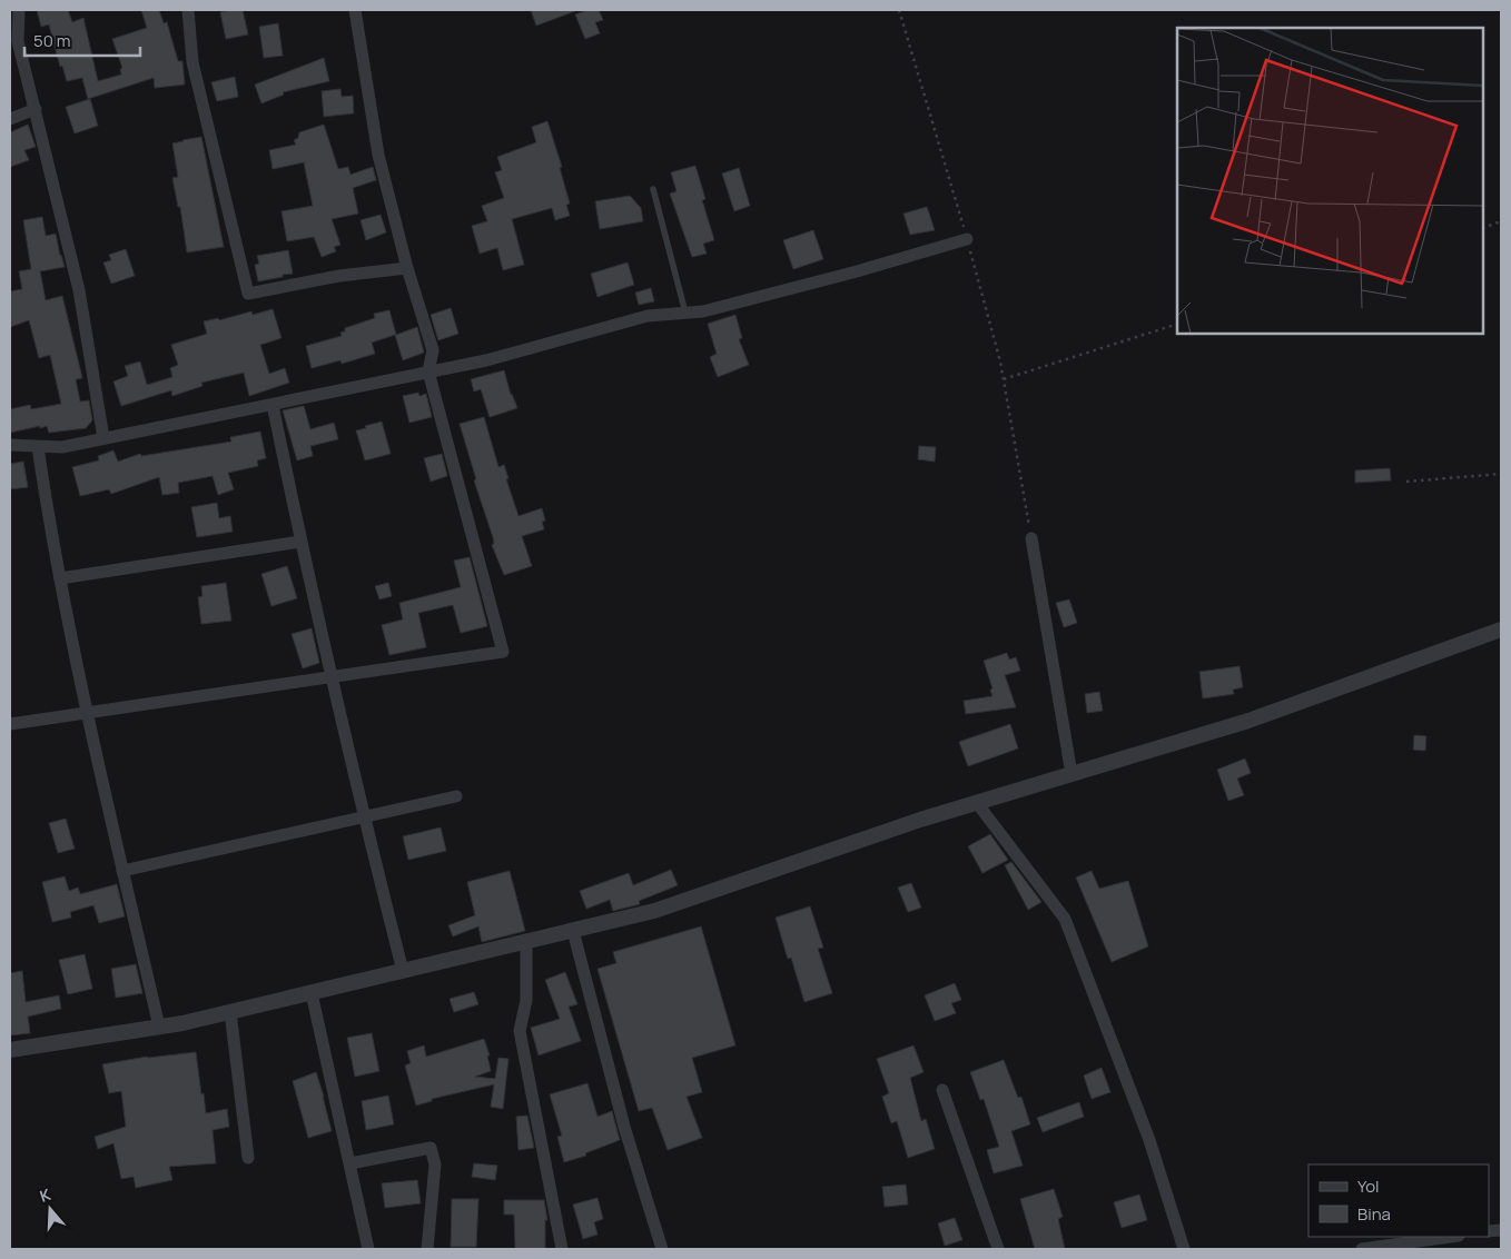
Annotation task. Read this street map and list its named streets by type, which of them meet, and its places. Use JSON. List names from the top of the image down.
{
  "legend": ["Yol", "Bina"],
  "scale_bar": "50 m",
  "north": "top"
}
